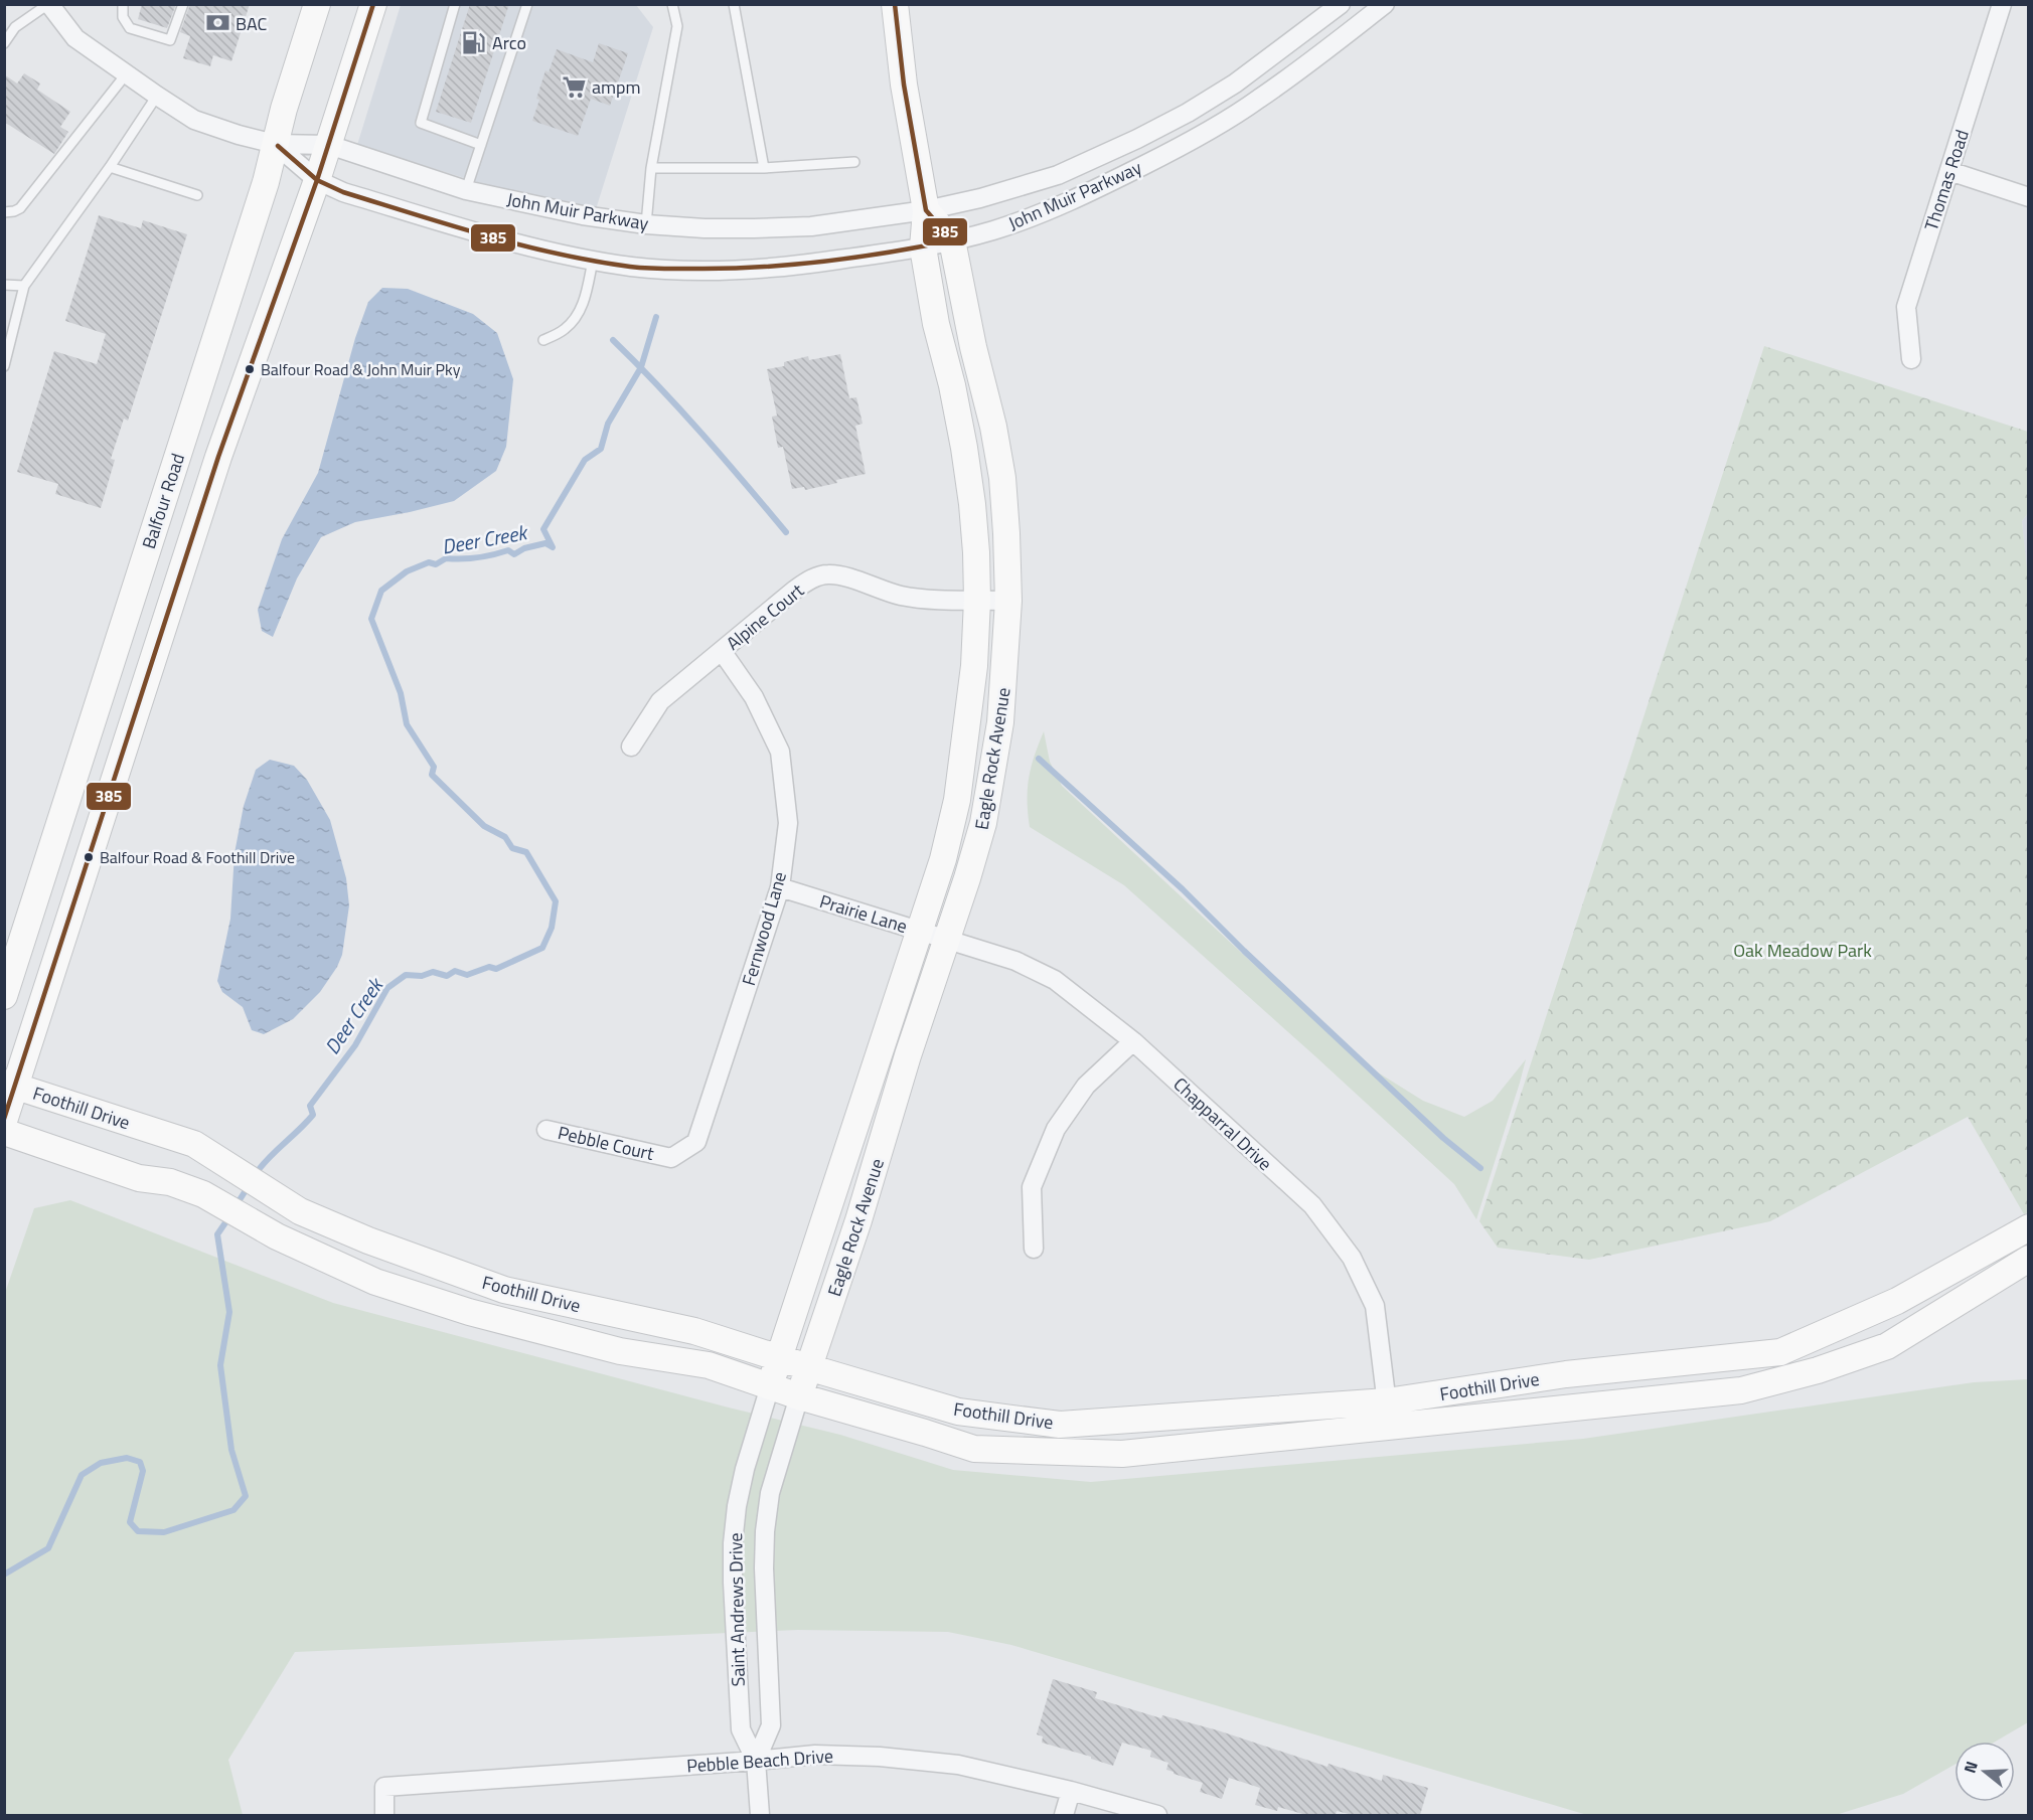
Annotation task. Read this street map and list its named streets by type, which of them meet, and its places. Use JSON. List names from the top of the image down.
{
  "streets": {
    "street": [
      "Thomas Road",
      "John Muir Parkway",
      "Balfour Road",
      "Alpine Court",
      "Eagle Rock Avenue",
      "Prairie Lane",
      "Fernwood Lane",
      "Foothill Drive",
      "Chapparral Drive",
      "Pebble Court",
      "Saint Andrews Drive",
      "Pebble Beach Drive"
    ]
  },
  "crossings": [
    ["John Muir Parkway", "Balfour Road"],
    ["John Muir Parkway", "Eagle Rock Avenue"],
    ["Alpine Court", "Eagle Rock Avenue"],
    ["Alpine Court", "Fernwood Lane"],
    ["Eagle Rock Avenue", "Prairie Lane"],
    ["Eagle Rock Avenue", "Foothill Drive"],
    ["Eagle Rock Avenue", "Chapparral Drive"],
    ["Eagle Rock Avenue", "Saint Andrews Drive"],
    ["Prairie Lane", "Fernwood Lane"],
    ["Prairie Lane", "Chapparral Drive"],
    ["Fernwood Lane", "Pebble Court"],
    ["Foothill Drive", "Chapparral Drive"],
    ["Foothill Drive", "Saint Andrews Drive"],
    ["Saint Andrews Drive", "Pebble Beach Drive"]
  ],
  "water": ["Deer Creek"],
  "parks": ["Oak Meadow Park"],
  "places": {
    "bank": ["BAC"],
    "fuel station": ["Arco"],
    "supermarket": ["ampm"],
    "other": ["Balfour Road & John Muir Pky", "Balfour Road & Foothill Drive"]
  },
  "lines": ["transit line 385"],
  "north": "left"
}
